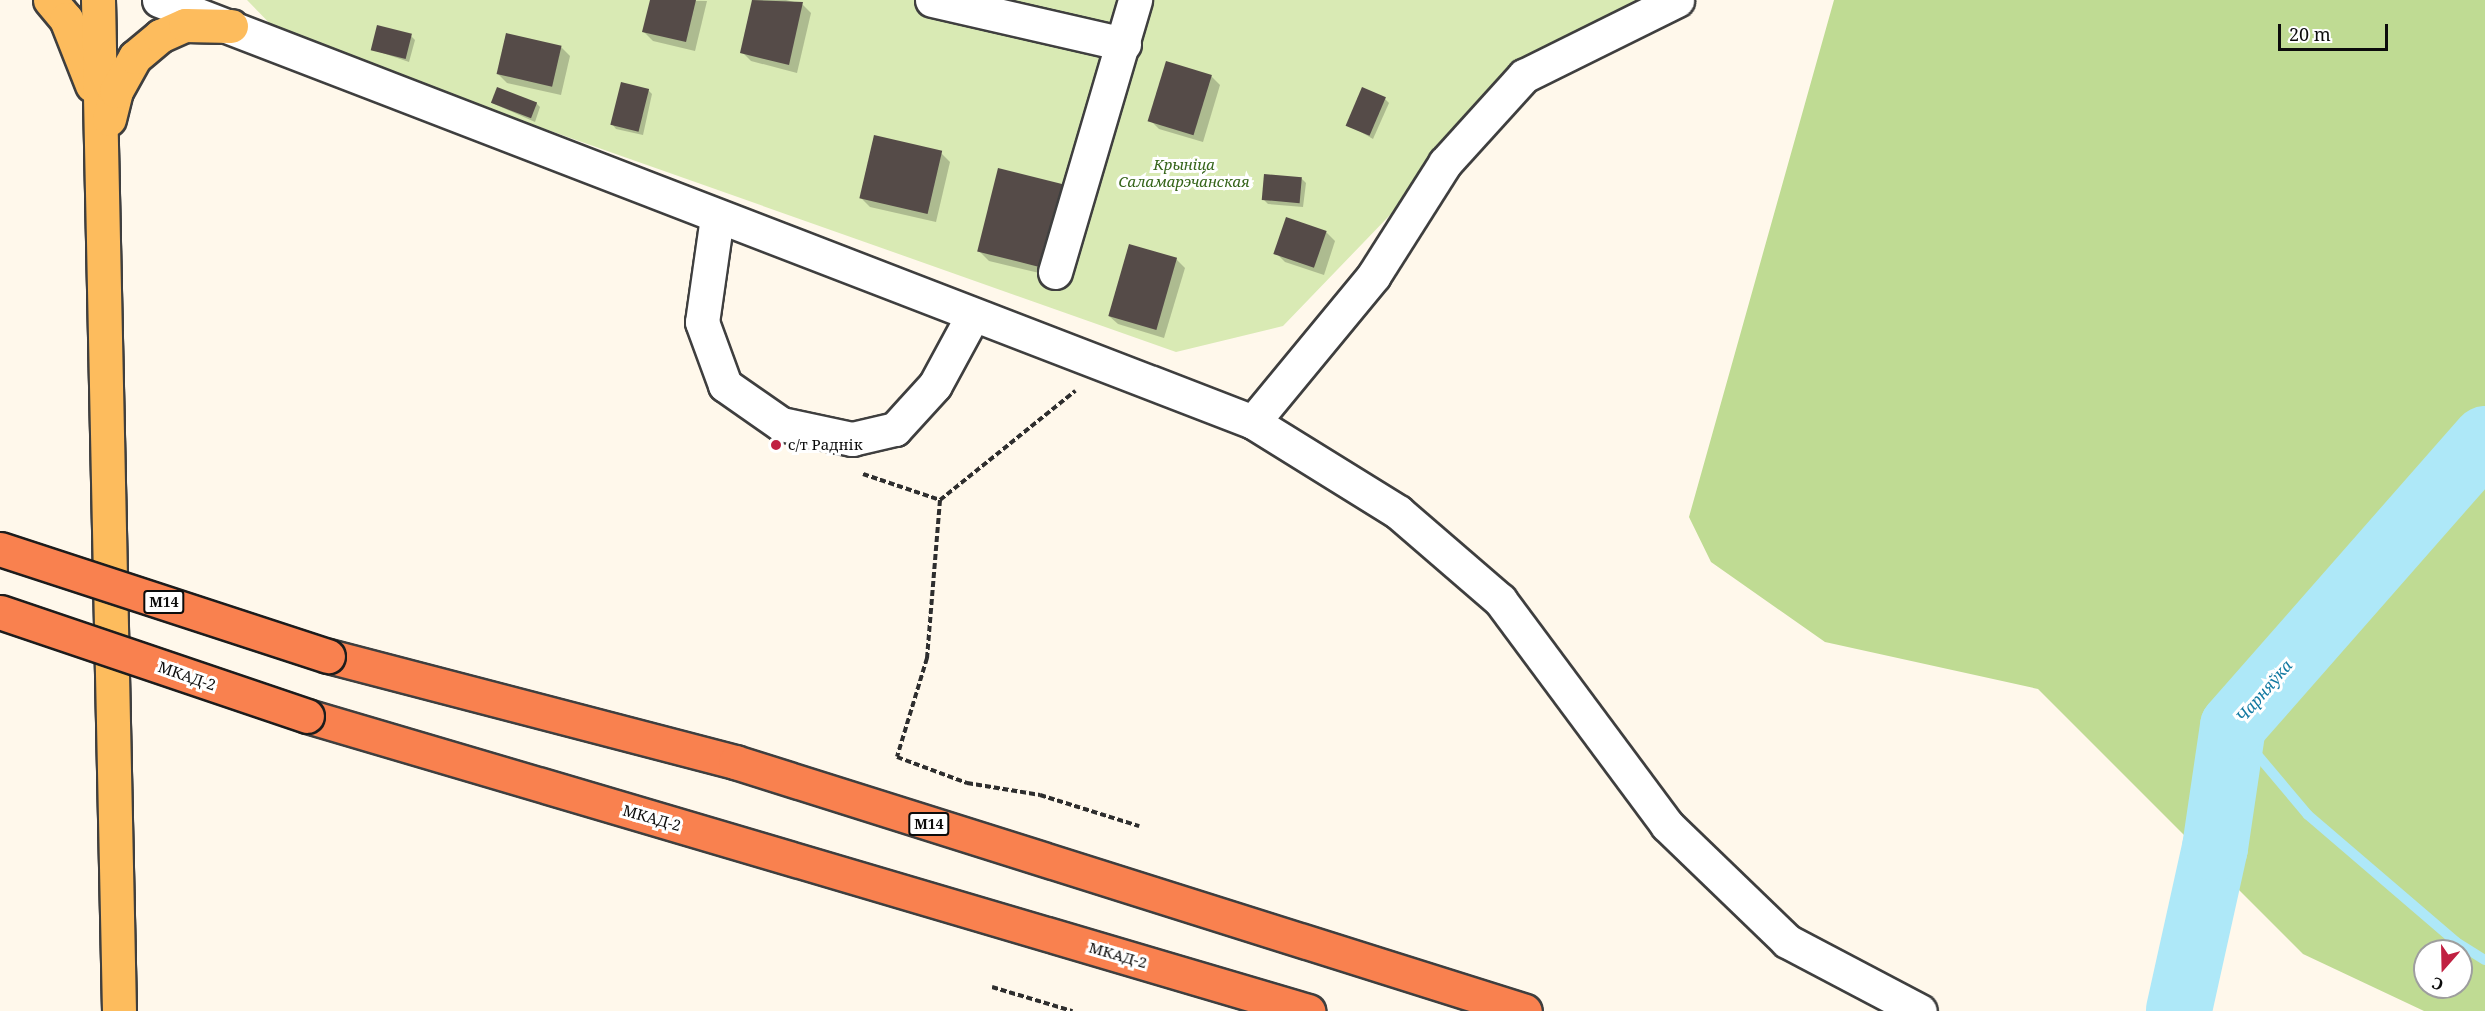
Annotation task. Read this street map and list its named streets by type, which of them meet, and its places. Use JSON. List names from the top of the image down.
{
  "streets": {
    "highway": ["М14", "МКАД-2"]
  },
  "water": ["Чарняўка"],
  "parks": ["Крыніца Саламарэчанская"],
  "places": ["с/т Раднік"],
  "scale_bar": "20 m",
  "north": "bottom"
}
